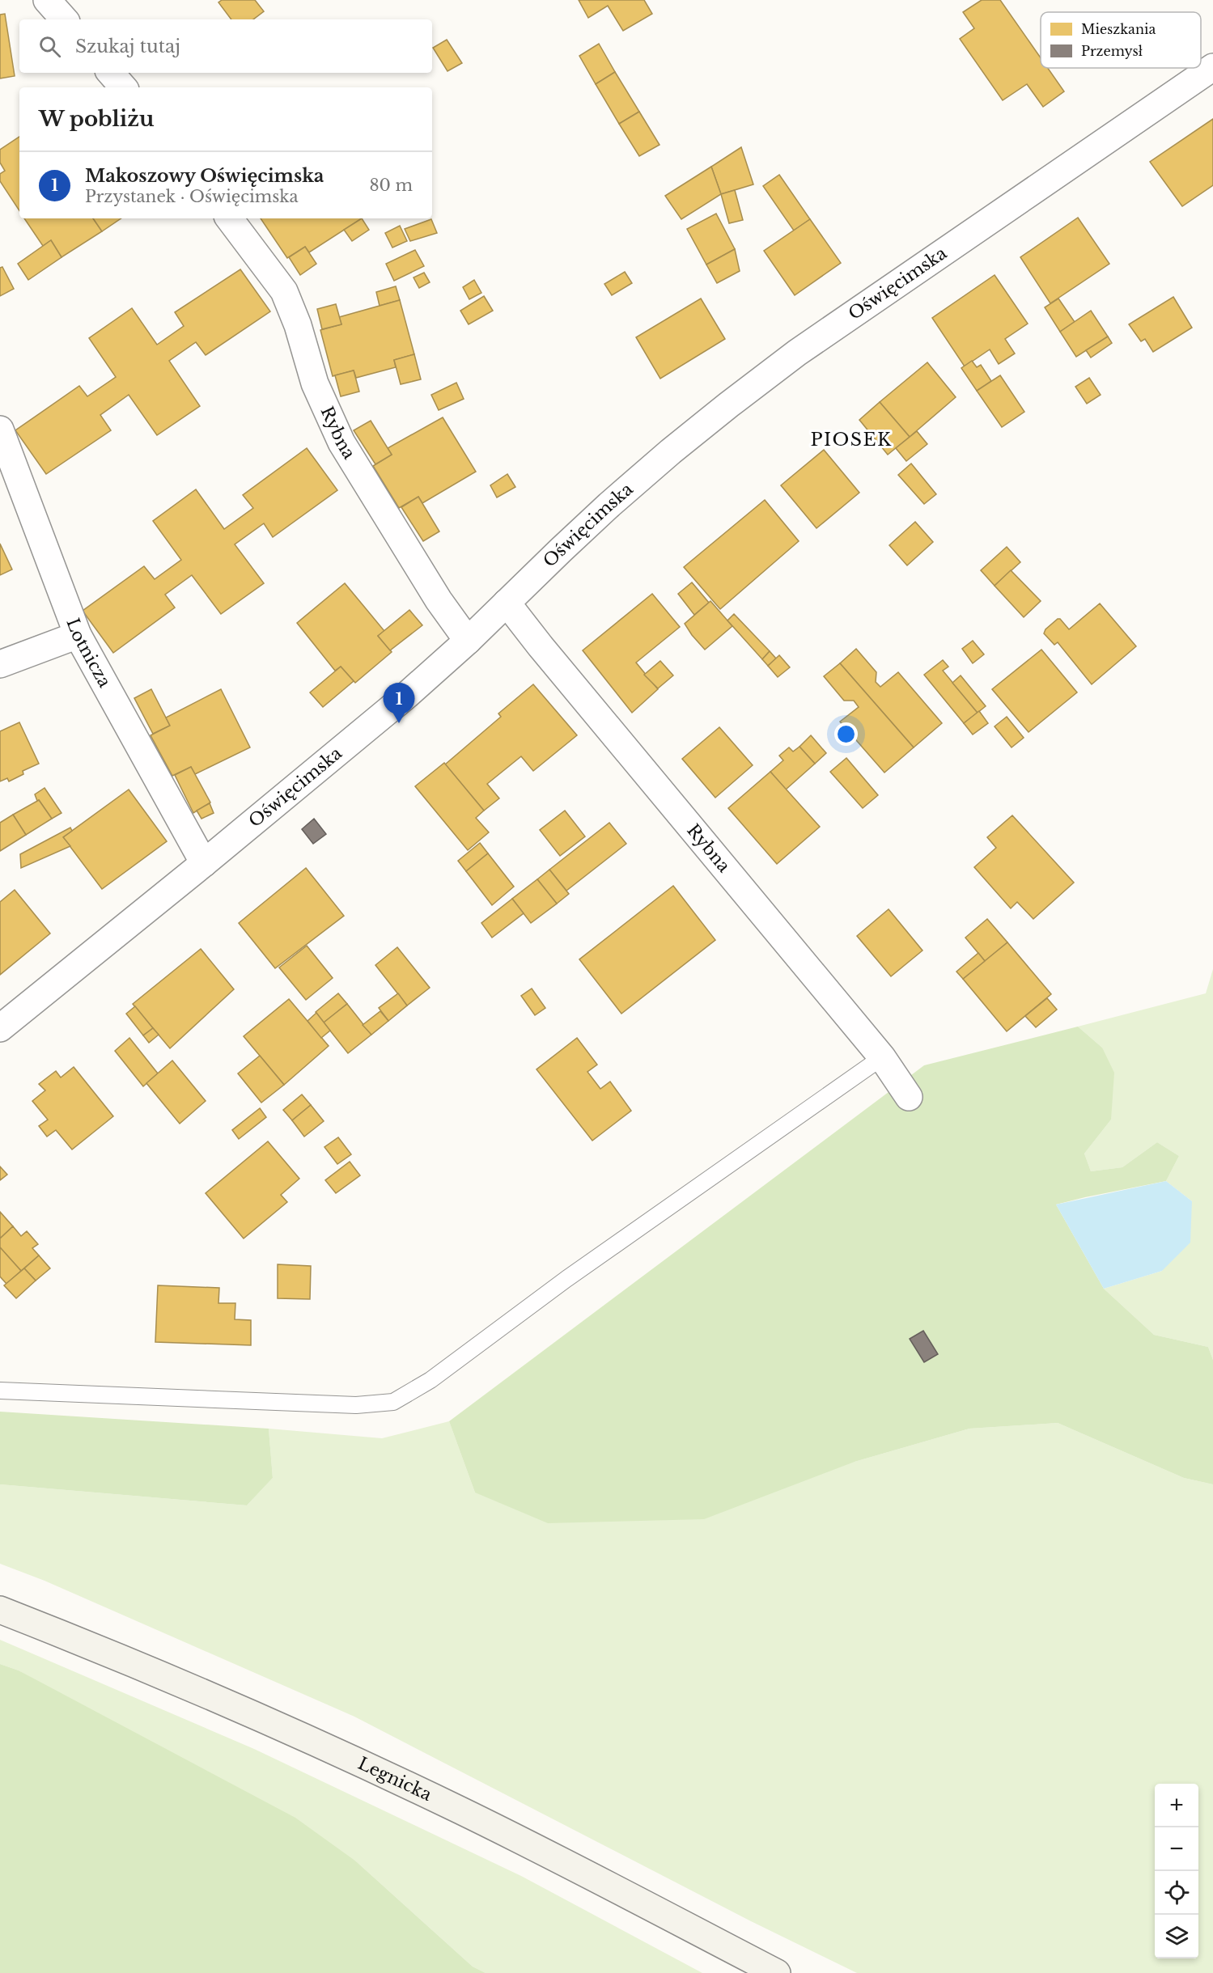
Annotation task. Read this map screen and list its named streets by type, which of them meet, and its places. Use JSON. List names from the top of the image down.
{
  "streets": {
    "main road": ["Legnicka"],
    "street": ["Oświęcimska", "Rybna", "Lotnicza"]
  },
  "crossings": [
    ["Oświęcimska", "Rybna"],
    ["Oświęcimska", "Lotnicza"]
  ],
  "districts": ["PIOSEK"],
  "legend": ["Mieszkania", "Przemysł"],
  "page": {
    "search": "Szukaj tutaj",
    "heading": "W pobliżu",
    "list": [
      {
        "mark": "1",
        "name": "Makoszowy Oświęcimska",
        "note": "Przystanek · Oświęcimska",
        "value": "80 m"
      }
    ],
    "pins": "1",
    "map_buttons": ["+", "−"]
  }
}
